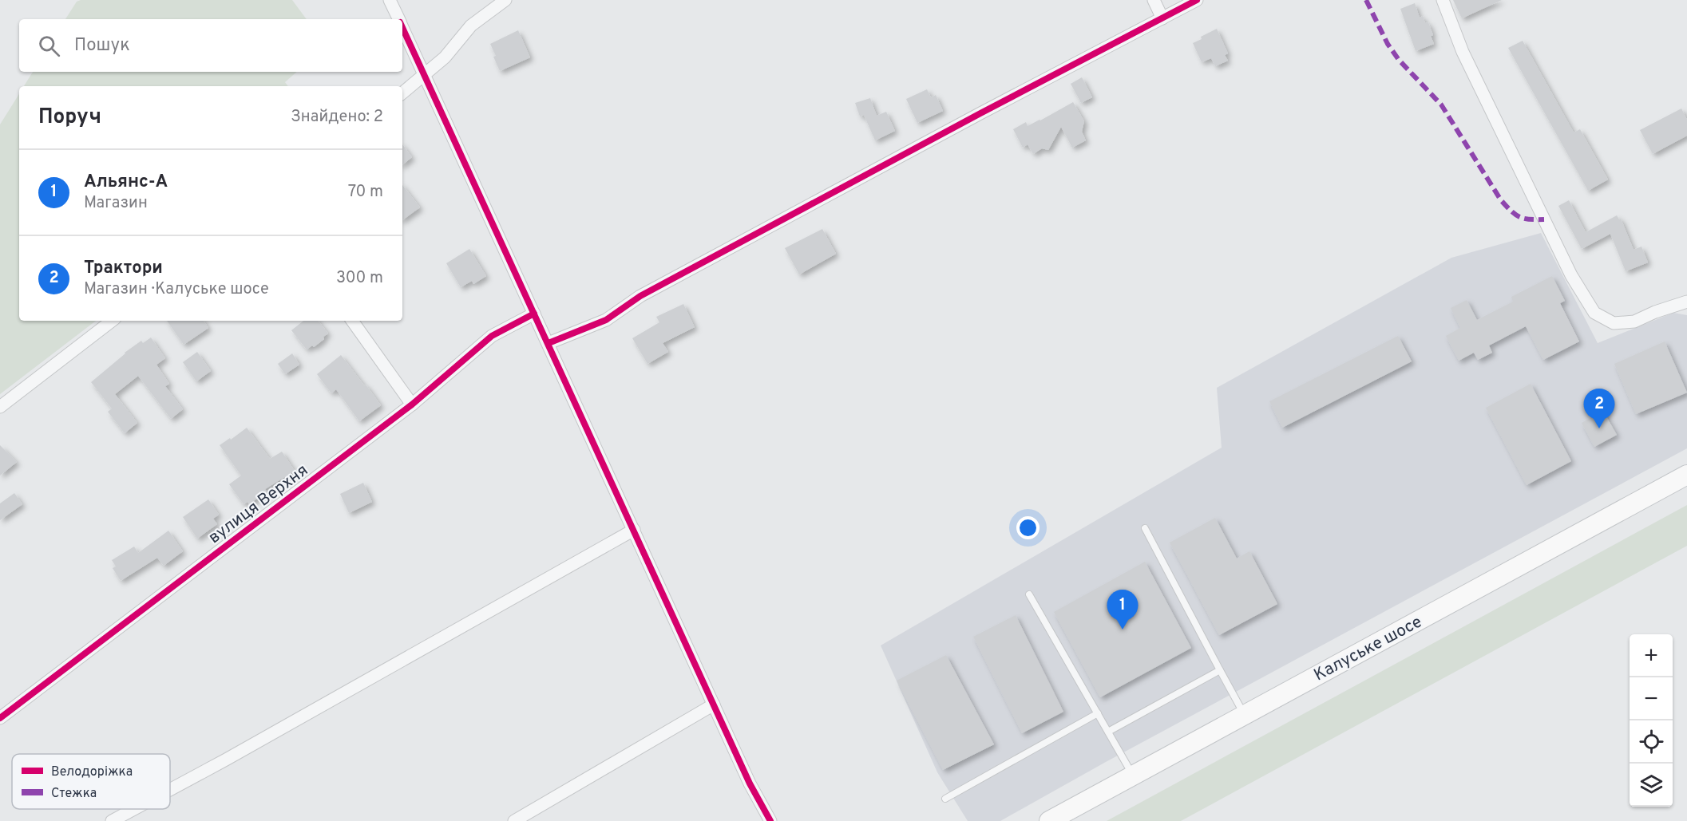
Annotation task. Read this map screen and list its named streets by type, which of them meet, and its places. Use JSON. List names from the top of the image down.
{
  "streets": {
    "main road": ["Калуське шосе"],
    "street": ["вулиця Верхня"]
  },
  "legend": ["Велодоріжка", "Стежка"],
  "page": {
    "search": "Пошук",
    "heading": ["Поруч", "Знайдено: 2"],
    "list": [
      {
        "mark": "1",
        "name": "Альянс-А",
        "note": "Магазин",
        "value": "70 m"
      },
      {
        "mark": "2",
        "name": "Трактори",
        "note": "Магазин · Калуське шосе",
        "value": "300 m"
      }
    ],
    "pins": ["2", "1"],
    "map_buttons": ["+", "−"]
  }
}
